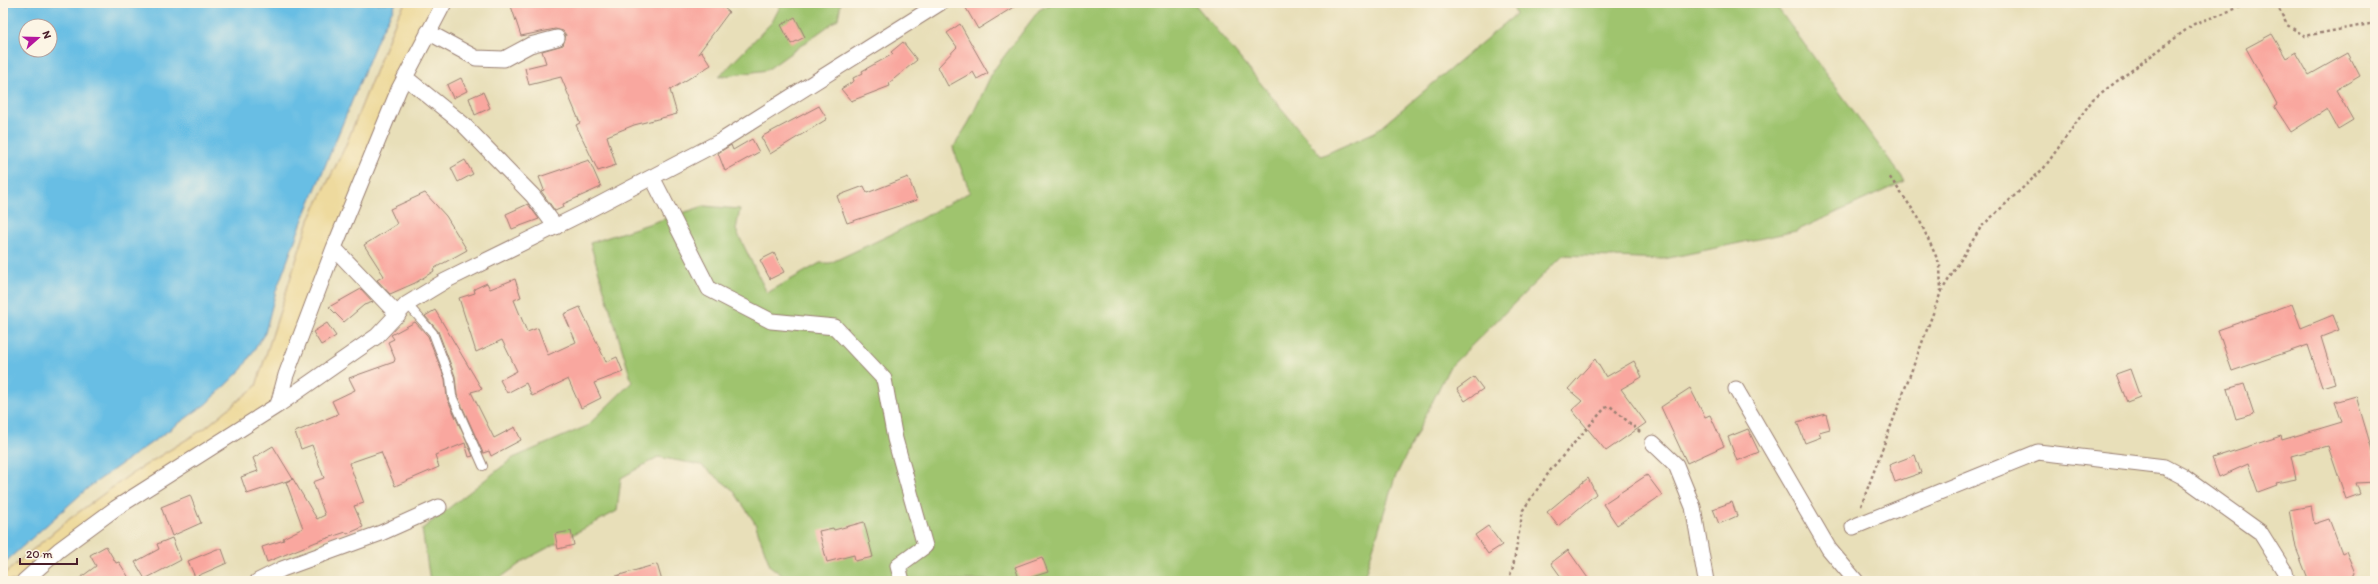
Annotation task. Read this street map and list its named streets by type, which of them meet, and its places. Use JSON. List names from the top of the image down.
{
  "scale_bar": "20 m",
  "north": "right"
}
